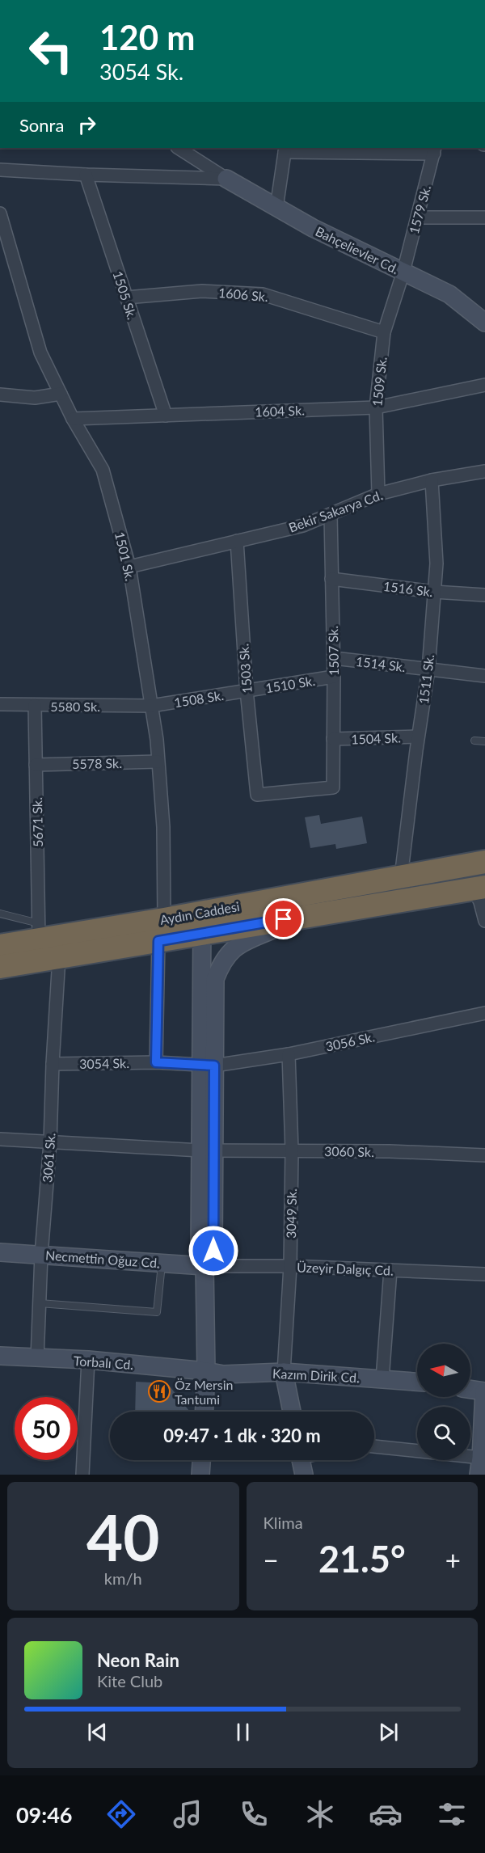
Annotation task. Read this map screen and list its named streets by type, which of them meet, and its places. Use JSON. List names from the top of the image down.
{
  "streets": {
    "highway": ["Aydın Caddesi"],
    "main road": [
      "Bahçelievler Cd.",
      "Necmettin Oğuz Cd.",
      "Torbalı Cd.",
      "Kazım Dirik Cd."
    ],
    "street": [
      "1579 Sk.",
      "1606 Sk.",
      "1505 Sk.",
      "1509 Sk.",
      "1604 Sk.",
      "Bekir Sakarya Cd.",
      "1501 Sk.",
      "1516 Sk.",
      "1507 Sk.",
      "1514 Sk.",
      "1503 Sk.",
      "1511 Sk.",
      "1510 Sk.",
      "1508 Sk.",
      "5580 Sk.",
      "1504 Sk.",
      "5578 Sk.",
      "5671 Sk.",
      "3056 Sk.",
      "3054 Sk.",
      "3060 Sk.",
      "3061 Sk.",
      "3049 Sk.",
      "Üzeyir Dalgıç Cd."
    ]
  },
  "crossings": [
    ["1579 Sk.", "Bahçelievler Cd."],
    ["1579 Sk.", "1509 Sk."],
    ["Bahçelievler Cd.", "1509 Sk."],
    ["1606 Sk.", "1505 Sk."],
    ["1606 Sk.", "1509 Sk."],
    ["1505 Sk.", "1604 Sk."],
    ["1509 Sk.", "1604 Sk."],
    ["1509 Sk.", "Bekir Sakarya Cd."],
    ["1604 Sk.", "1501 Sk."],
    ["Bekir Sakarya Cd.", "1501 Sk."],
    ["Bekir Sakarya Cd.", "1507 Sk."],
    ["Bekir Sakarya Cd.", "1503 Sk."],
    ["Bekir Sakarya Cd.", "1511 Sk."],
    ["1501 Sk.", "1508 Sk."],
    ["1501 Sk.", "5580 Sk."],
    ["1501 Sk.", "5578 Sk."],
    ["1501 Sk.", "Aydın Caddesi"],
    ["1501 Sk.", "3054 Sk."],
    ["1516 Sk.", "1507 Sk."],
    ["1516 Sk.", "1511 Sk."],
    ["1507 Sk.", "1514 Sk."],
    ["1507 Sk.", "1503 Sk."],
    ["1507 Sk.", "1510 Sk."],
    ["1507 Sk.", "1504 Sk."],
    ["1514 Sk.", "1511 Sk."],
    ["1503 Sk.", "1510 Sk."],
    ["1503 Sk.", "1508 Sk."],
    ["1511 Sk.", "1504 Sk."],
    ["1511 Sk.", "Aydın Caddesi"],
    ["1510 Sk.", "1508 Sk."],
    ["1508 Sk.", "5580 Sk."],
    ["5580 Sk.", "5671 Sk."],
    ["5578 Sk.", "5671 Sk."],
    ["5671 Sk.", "Aydın Caddesi"],
    ["Aydın Caddesi", "3061 Sk."],
    ["3056 Sk.", "3054 Sk."],
    ["3056 Sk.", "3049 Sk."],
    ["3054 Sk.", "3061 Sk."],
    ["3060 Sk.", "3061 Sk."],
    ["3060 Sk.", "3049 Sk."],
    ["3061 Sk.", "Necmettin Oğuz Cd."],
    ["3061 Sk.", "Torbalı Cd."],
    ["3049 Sk.", "Üzeyir Dalgıç Cd."],
    ["3049 Sk.", "Kazım Dirik Cd."],
    ["Necmettin Oğuz Cd.", "Üzeyir Dalgıç Cd."],
    ["Torbalı Cd.", "Kazım Dirik Cd."]
  ],
  "places": {
    "restaurant": ["Öz Mersin Tantumi"]
  },
  "north": "left",
  "page": {
    "turn": ["120 m", "3054 Sk."],
    "then": "Sonra",
    "limit": "50",
    "trip": "09:47 · 1 dk · 320 m",
    "tile": [
      ["40", "km/h"],
      "Klima"
    ],
    "heat": ["−", "21.5°", "+"],
    "song": ["Neon Rain", "Kite Club"],
    "tabs": "09:46"
  }
}
